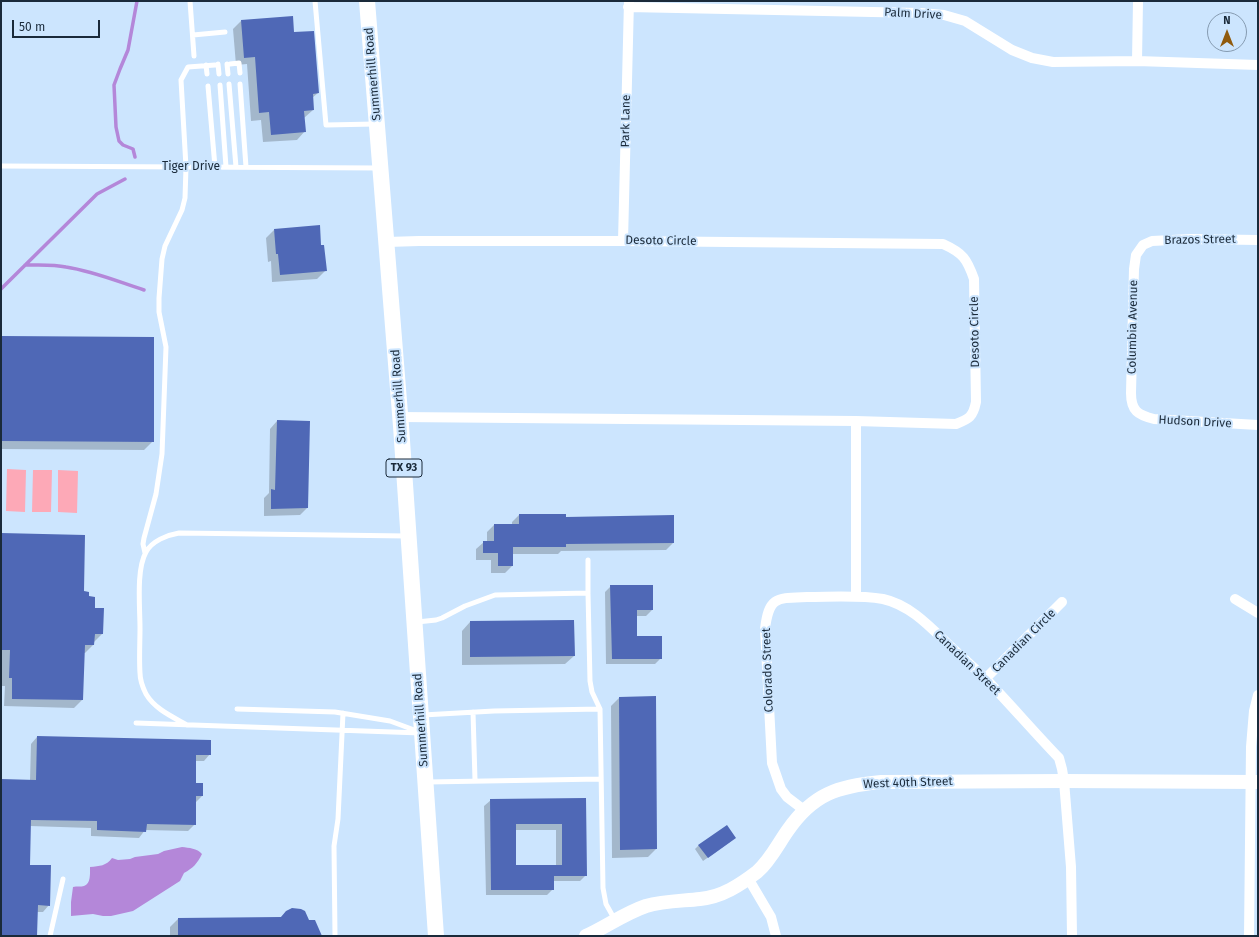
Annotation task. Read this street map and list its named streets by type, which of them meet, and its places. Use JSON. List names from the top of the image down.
{
  "streets": {
    "main road": ["Summerhill Road", "TX 93"],
    "street": [
      "Palm Drive",
      "Park Lane",
      "Brazos Street",
      "Desoto Circle",
      "Columbia Avenue",
      "Hudson Drive",
      "Canadian Circle",
      "Canadian Street",
      "Colorado Street",
      "West 40th Street"
    ],
    "lane": ["Tiger Drive"]
  },
  "crossings": [
    ["Palm Drive", "Park Lane"],
    ["Summerhill Road", "Tiger Drive"],
    ["Summerhill Road", "Desoto Circle"],
    ["Park Lane", "Desoto Circle"],
    ["Brazos Street", "Columbia Avenue"],
    ["Columbia Avenue", "Hudson Drive"],
    ["Canadian Circle", "Canadian Street"],
    ["Canadian Street", "Colorado Street"],
    ["Canadian Street", "West 40th Street"],
    ["Colorado Street", "West 40th Street"]
  ],
  "scale_bar": "50 m",
  "north": "top"
}
